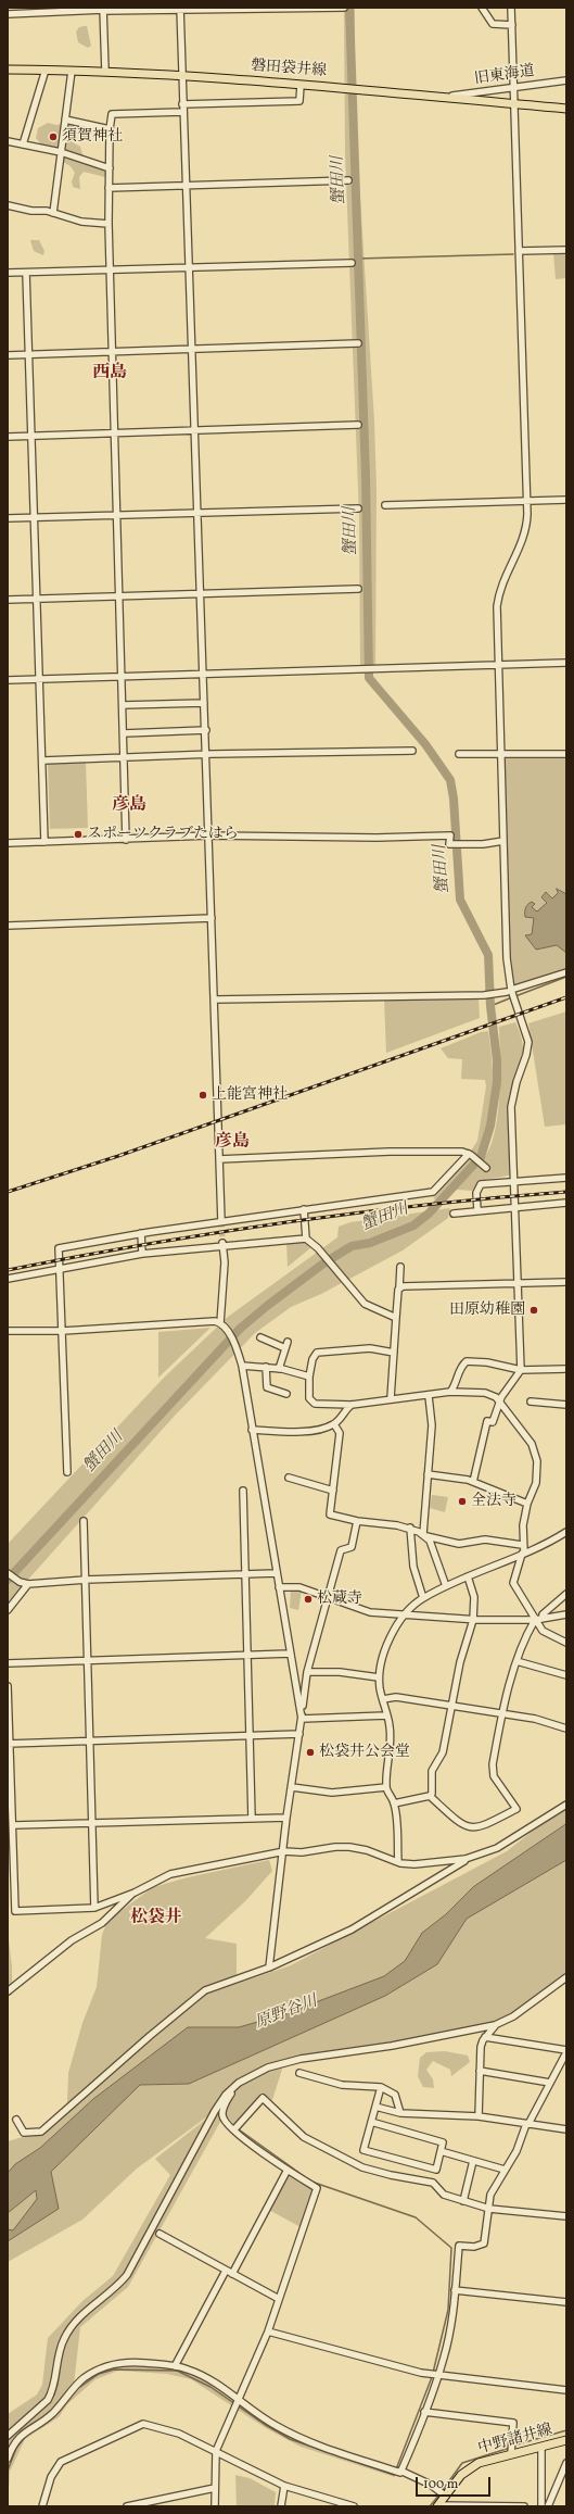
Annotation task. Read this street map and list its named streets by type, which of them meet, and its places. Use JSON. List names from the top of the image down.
{
  "streets": {
    "main road": ["磐田袋井線", "中野諸井線"],
    "street": ["旧東海道"]
  },
  "crossings": [
    ["磐田袋井線", "旧東海道"]
  ],
  "districts": [
    "西島",
    "彦島",
    "彦島",
    "松袋井"
  ],
  "water": ["蟹田川", "原野谷川"],
  "places": [
    "須賀神社",
    "スポーツクラブたはら",
    "上能宮神社",
    "田原幼稚園",
    "全法寺",
    "松蔵寺",
    "松袋井公会堂"
  ],
  "scale_bar": "100 m"
}
